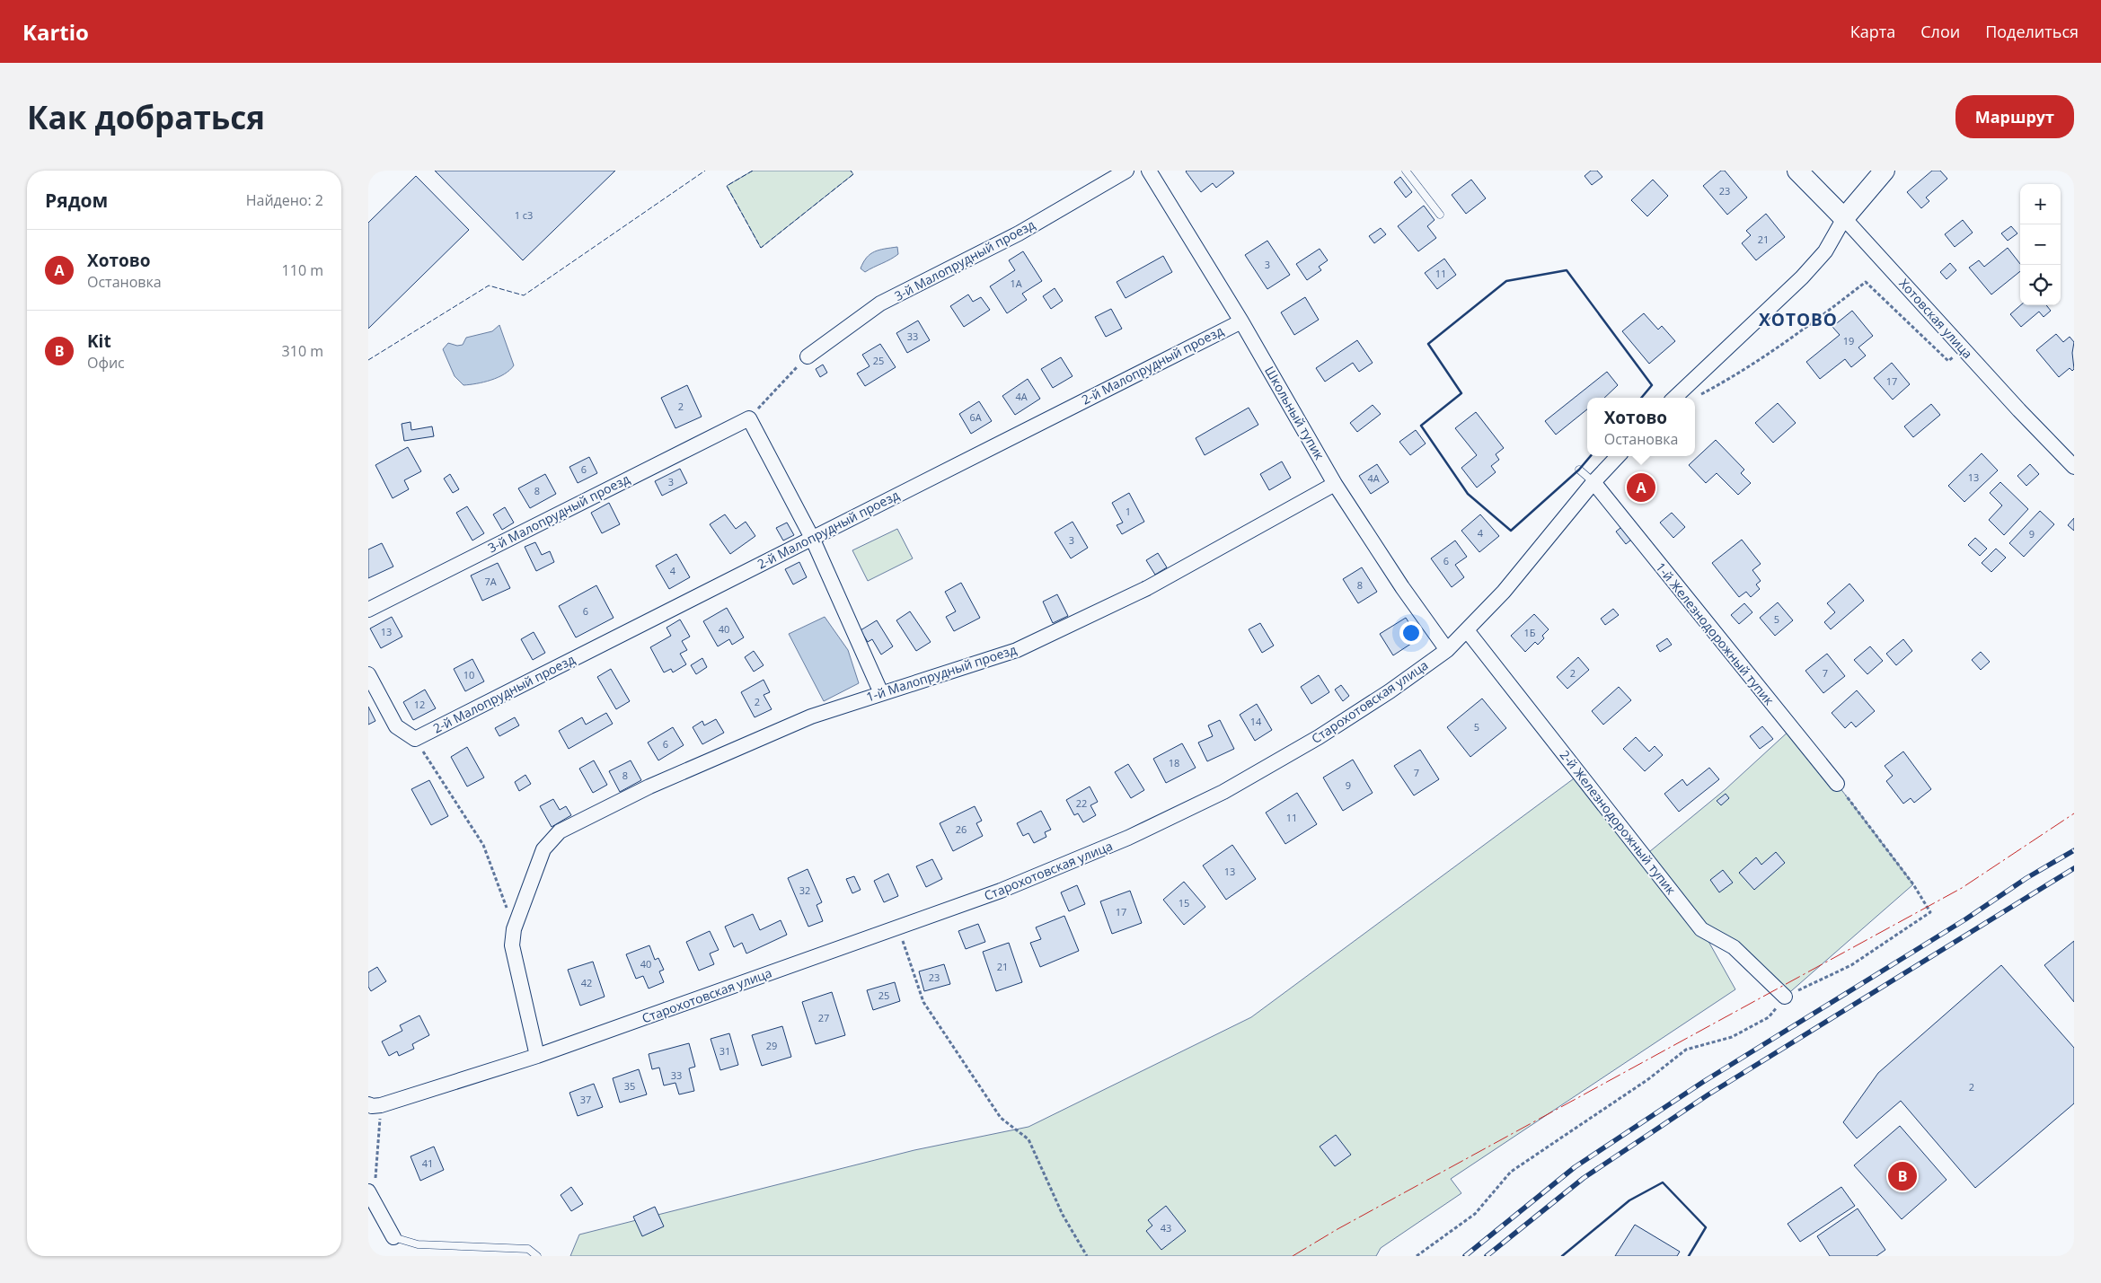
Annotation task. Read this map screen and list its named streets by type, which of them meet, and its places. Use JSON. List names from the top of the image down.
{
  "streets": {
    "street": [
      "3-й Малопрудный проезд",
      "Хотовская улица",
      "2-й Малопрудный проезд",
      "Школьный тупик",
      "1-й Железнодорожный тупик",
      "1-й Малопрудный проезд",
      "Старохотовская улица",
      "2-й Железнодорожный тупик"
    ]
  },
  "crossings": [
    ["2-й Малопрудный проезд", "Школьный тупик"],
    ["Школьный тупик", "1-й Малопрудный проезд"],
    ["Школьный тупик", "Старохотовская улица"],
    ["1-й Железнодорожный тупик", "Старохотовская улица"],
    ["Старохотовская улица", "2-й Железнодорожный тупик"]
  ],
  "districts": ["ХОТОВО"],
  "house_numbers": [
    "23",
    "1 с3",
    "21",
    "3",
    "11",
    "1А",
    "33",
    "19",
    "25",
    "17",
    "4А",
    "2",
    "6А",
    "6",
    "13",
    "4А",
    "3",
    "8",
    "1",
    "4",
    "9",
    "3",
    "6",
    "4",
    "7А",
    "8",
    "6",
    "5",
    "40",
    "13",
    "1Б",
    "2",
    "7",
    "10",
    "2",
    "12",
    "14",
    "5",
    "6",
    "18",
    "7",
    "8",
    "9",
    "22",
    "11",
    "26",
    "13",
    "32",
    "15",
    "17",
    "40",
    "21",
    "23",
    "42",
    "25",
    "27",
    "29",
    "31",
    "33",
    "35",
    "2",
    "37",
    "41",
    "43"
  ],
  "page": {
    "header": "Kartio",
    "nav": ["Карта", "Слои", "Поделиться"],
    "buttons": "Маршрут",
    "title": "Как добраться",
    "heading": ["Рядом", "Найдено: 2"],
    "map_buttons": ["+", "−"],
    "list": [
      {
        "mark": "A",
        "name": "Хотово",
        "note": "Остановка",
        "value": "110 m"
      },
      {
        "mark": "B",
        "name": "Kit",
        "note": "Офис",
        "value": "310 m"
      }
    ],
    "popup": ["Хотово", "Остановка"],
    "pins": ["A", "B"]
  }
}
